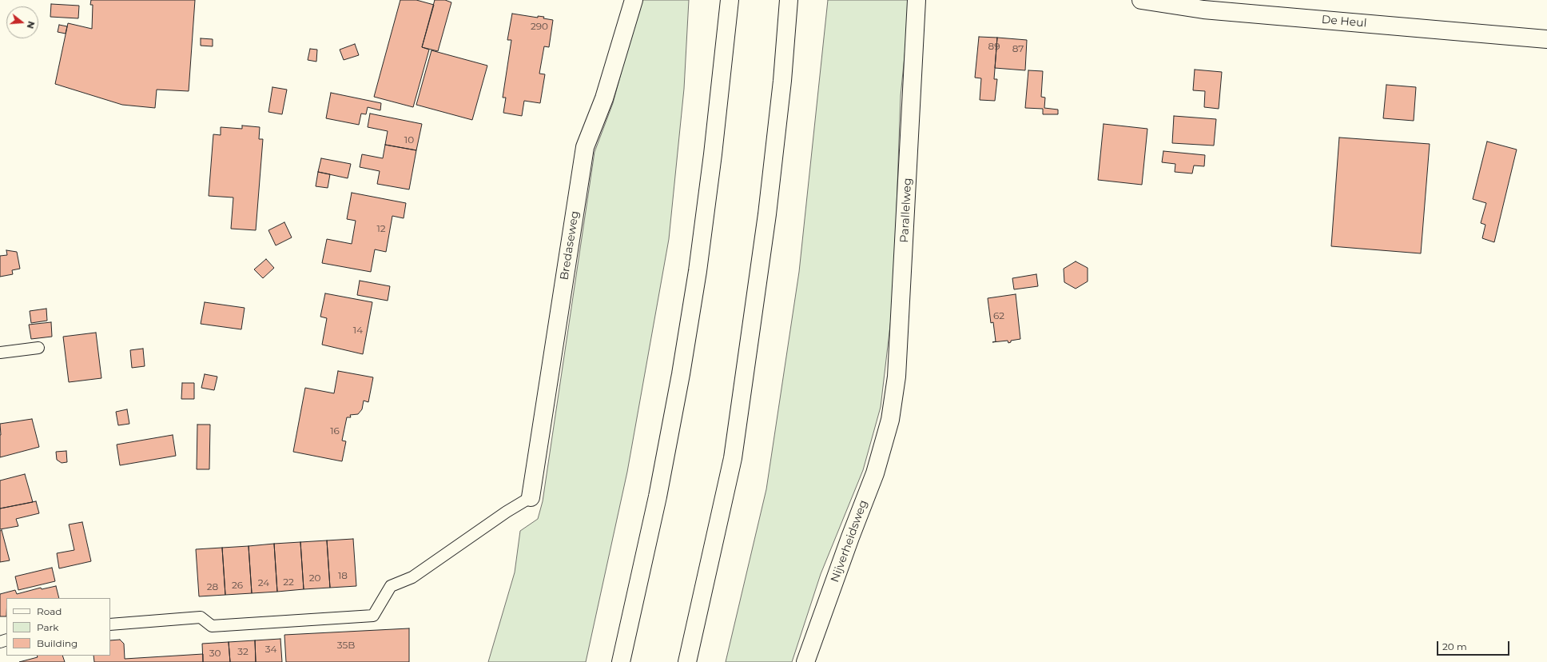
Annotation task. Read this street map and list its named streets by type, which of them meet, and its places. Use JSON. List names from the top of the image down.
{
  "streets": {
    "main road": [
      "De Heul",
      "Parallelweg",
      "Bredaseweg",
      "Nijverheidsweg"
    ]
  },
  "crossings": [
    ["Parallelweg", "Nijverheidsweg"]
  ],
  "house_numbers": [
    "290",
    "89",
    "87",
    "10",
    "12",
    "62",
    "14",
    "16",
    "18",
    "20",
    "22",
    "24",
    "26",
    "28",
    "35B",
    "34",
    "32",
    "30"
  ],
  "legend": ["Road", "Park", "Building"],
  "scale_bar": "20 m",
  "north": "right"
}
